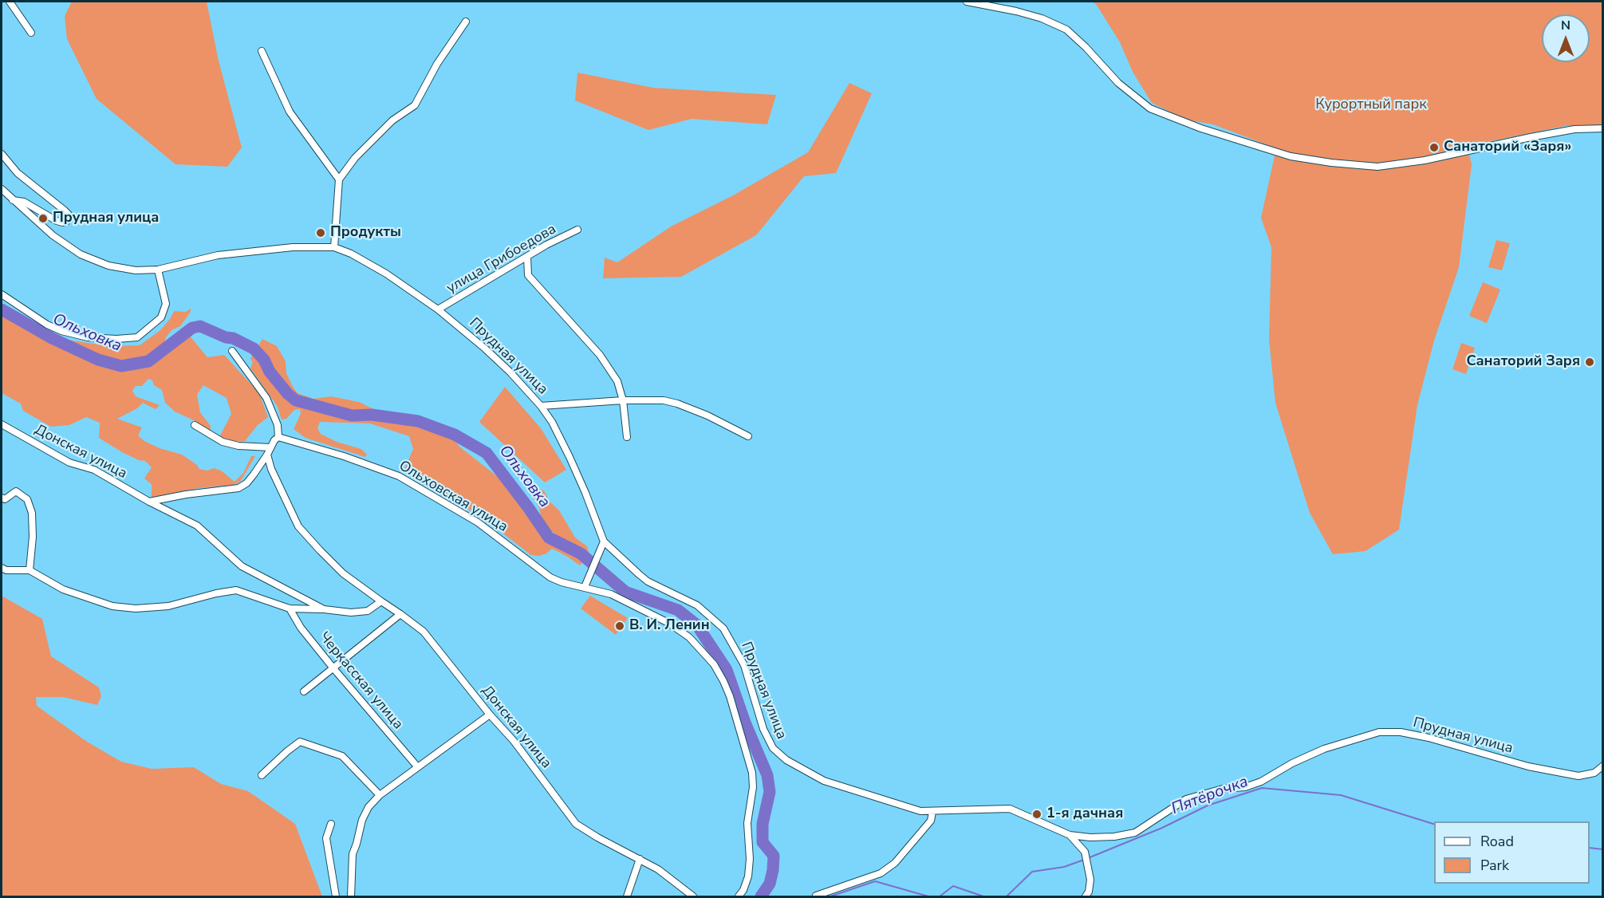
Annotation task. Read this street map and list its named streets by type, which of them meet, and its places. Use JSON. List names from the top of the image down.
{
  "streets": {
    "street": [
      "улица Грибоедова",
      "Прудная улица",
      "Донская улица",
      "Ольховская улица",
      "Черкасская улица"
    ]
  },
  "crossings": [
    ["улица Грибоедова", "Прудная улица"],
    ["Донская улица", "Черкасская улица"]
  ],
  "water": ["Ольховка", "Пятёрочка"],
  "parks": ["Курортный парк"],
  "places": [
    "Санаторий «Заря»",
    "Прудная улица",
    "Продукты",
    "Санаторий Заря",
    "В. И. Ленин",
    "1-я дачная"
  ],
  "legend": ["Road", "Park"],
  "north": "top"
}
